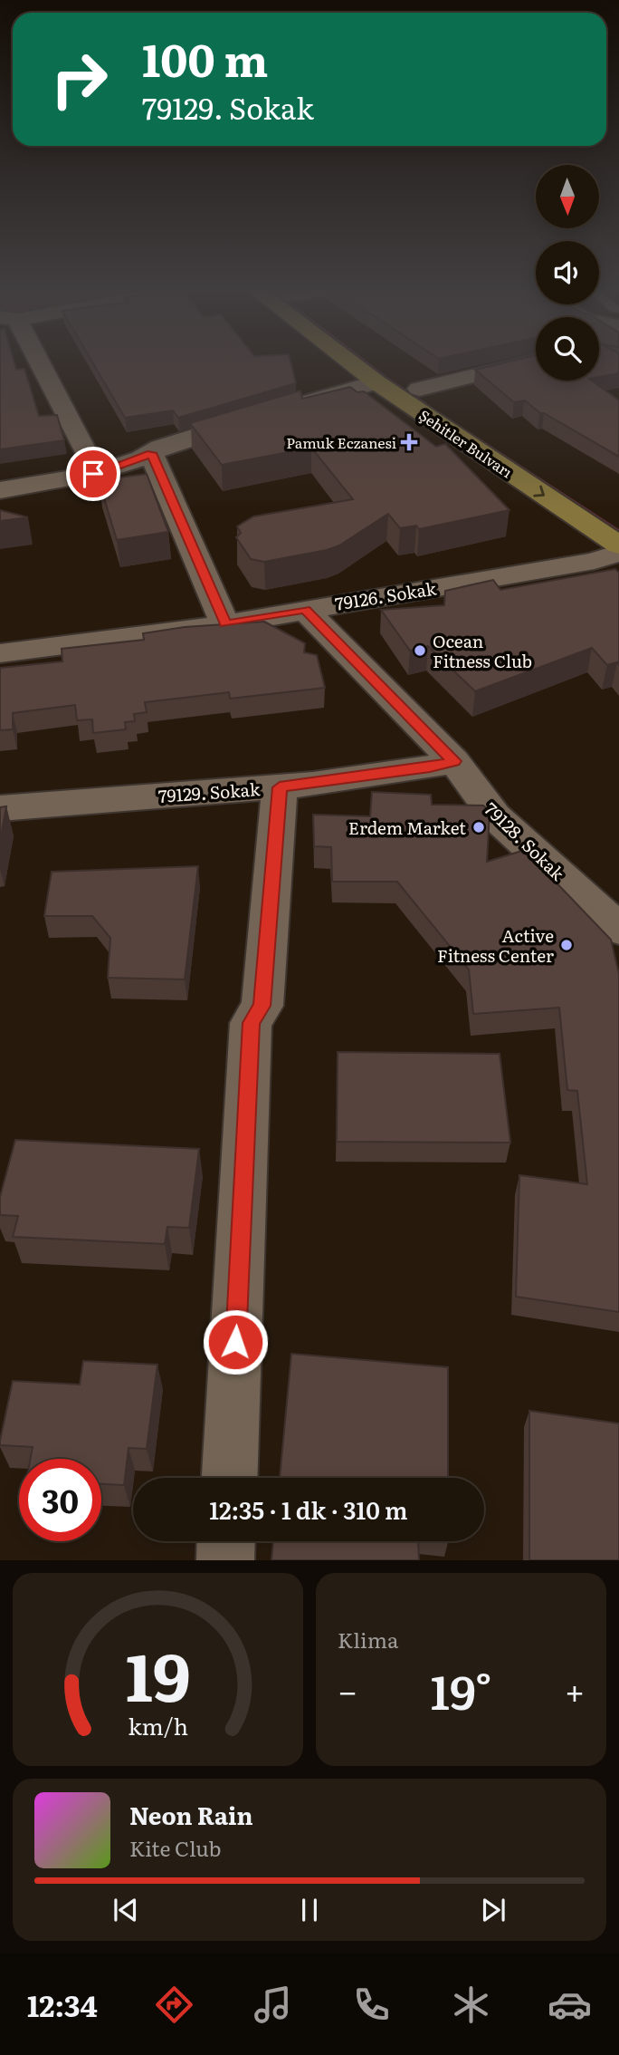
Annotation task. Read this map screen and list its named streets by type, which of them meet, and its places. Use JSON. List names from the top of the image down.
{
  "streets": {
    "main road": ["Şehitler Bulvarı"],
    "street": ["79126. Sokak", "79129. Sokak", "79128. Sokak"]
  },
  "crossings": [
    ["79126. Sokak", "79128. Sokak"],
    ["79129. Sokak", "79128. Sokak"]
  ],
  "places": {
    "health": ["Pamuk Eczanesi"],
    "other": ["Ocean Fitness Club", "Erdem Market", "Active Fitness Center"]
  },
  "north": "bottom",
  "page": {
    "turn": ["100 m", "79129. Sokak"],
    "limit": "30",
    "trip": "12:35 · 1 dk · 310 m",
    "tile": "Klima",
    "heat": ["−", "19°", "+"],
    "song": ["Neon Rain", "Kite Club"],
    "tabs": "12:34",
    "gauge": ["19", "km/h"]
  }
}
